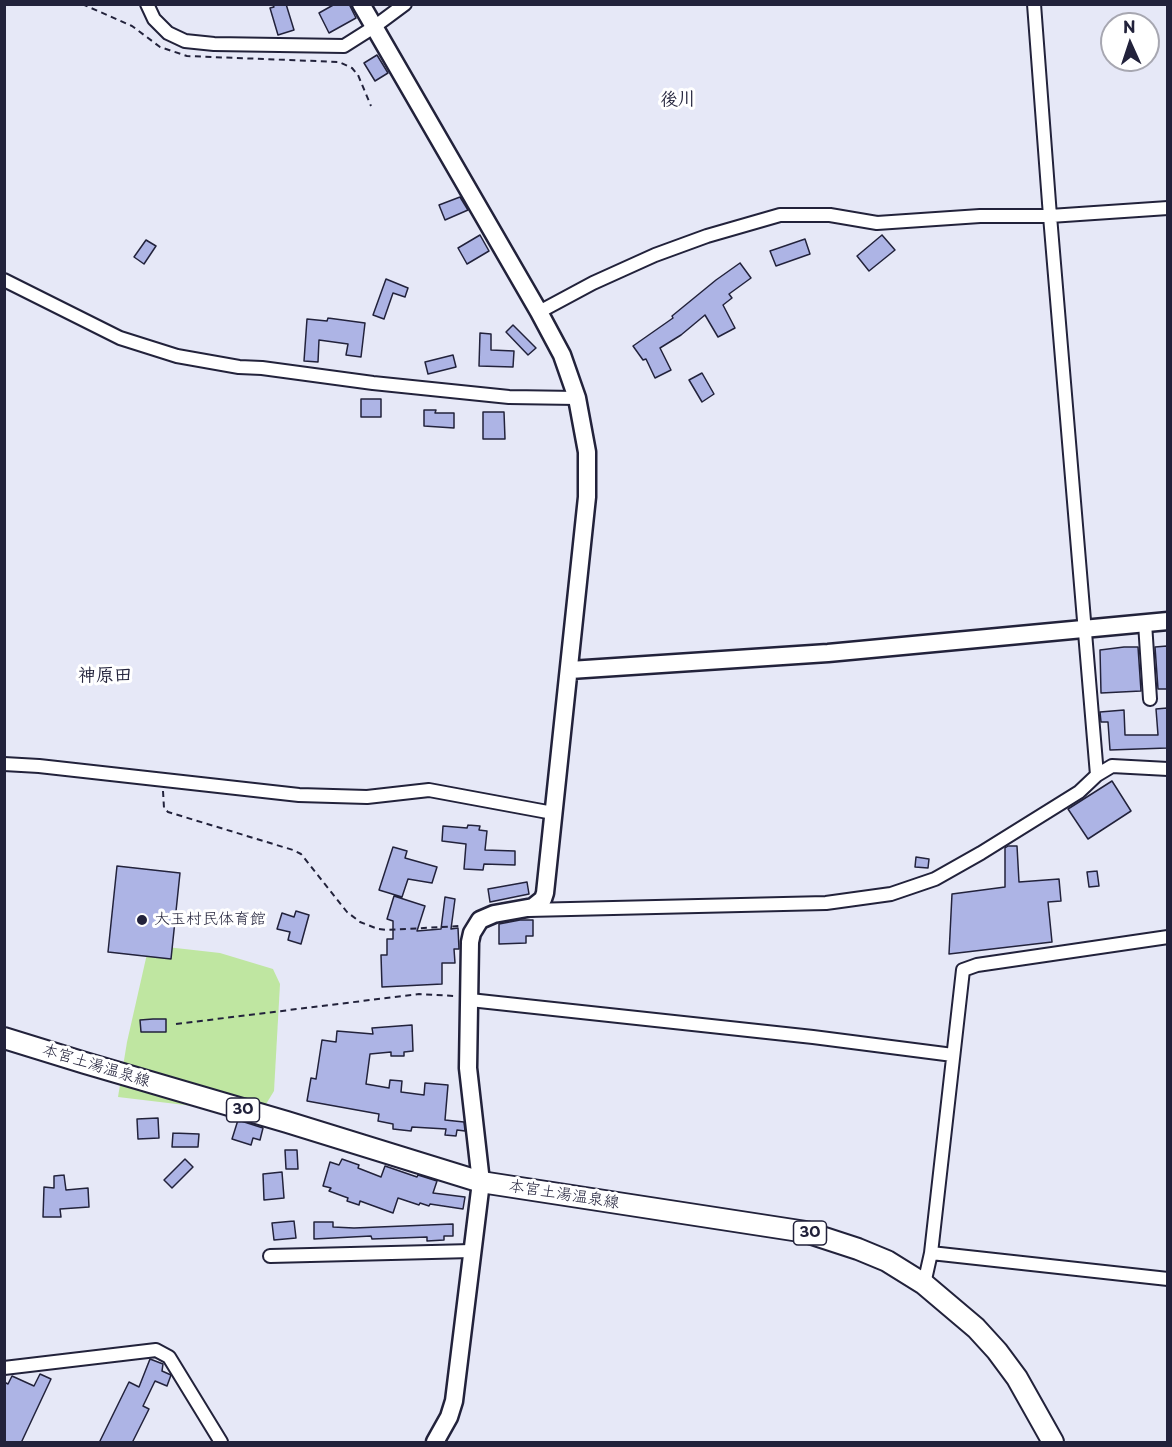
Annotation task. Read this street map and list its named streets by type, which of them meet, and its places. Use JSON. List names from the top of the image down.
{
  "streets": {
    "main road": ["本宮土湯温泉線", "30"]
  },
  "districts": ["後川", "神原田"],
  "places": ["大玉村民体育館"],
  "north": "top"
}
